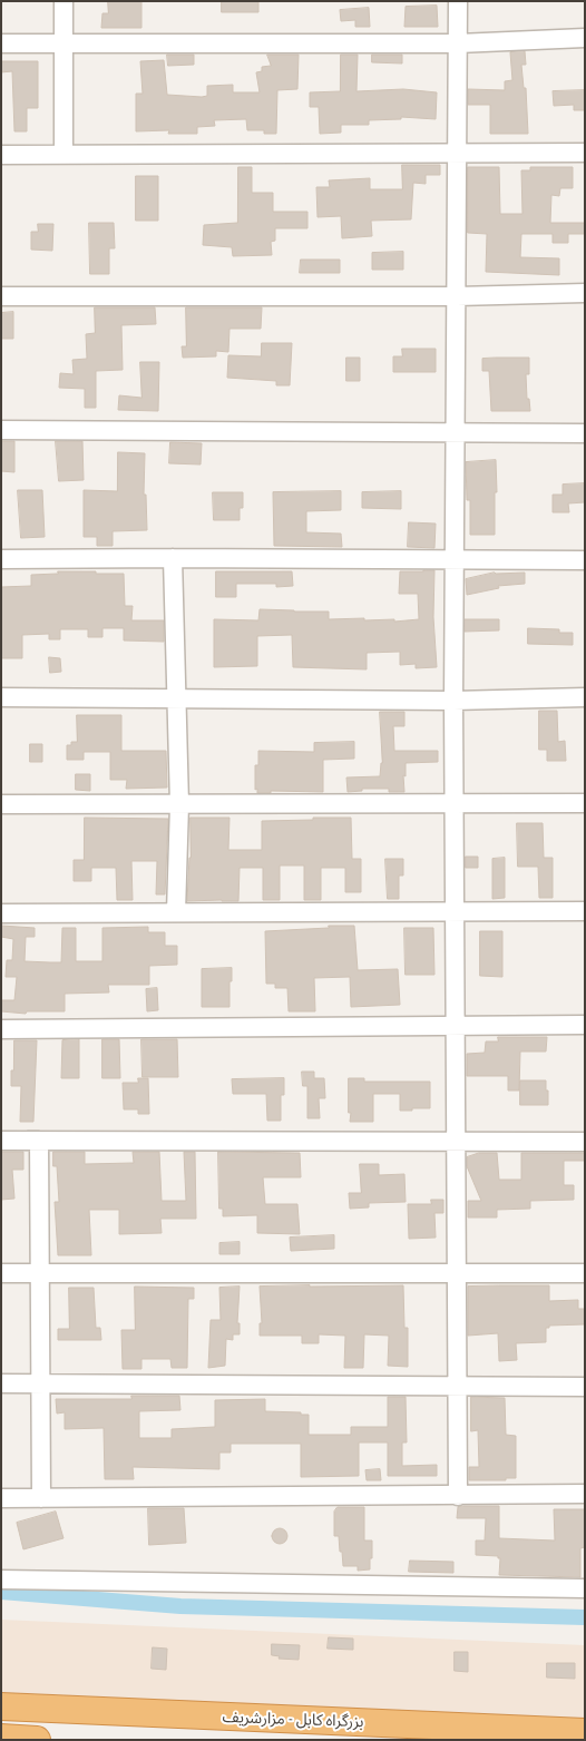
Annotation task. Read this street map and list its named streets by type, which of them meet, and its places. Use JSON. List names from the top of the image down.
{
  "streets": {
    "highway": ["بزرگراه کابل - مزارشریف"]
  }
}
